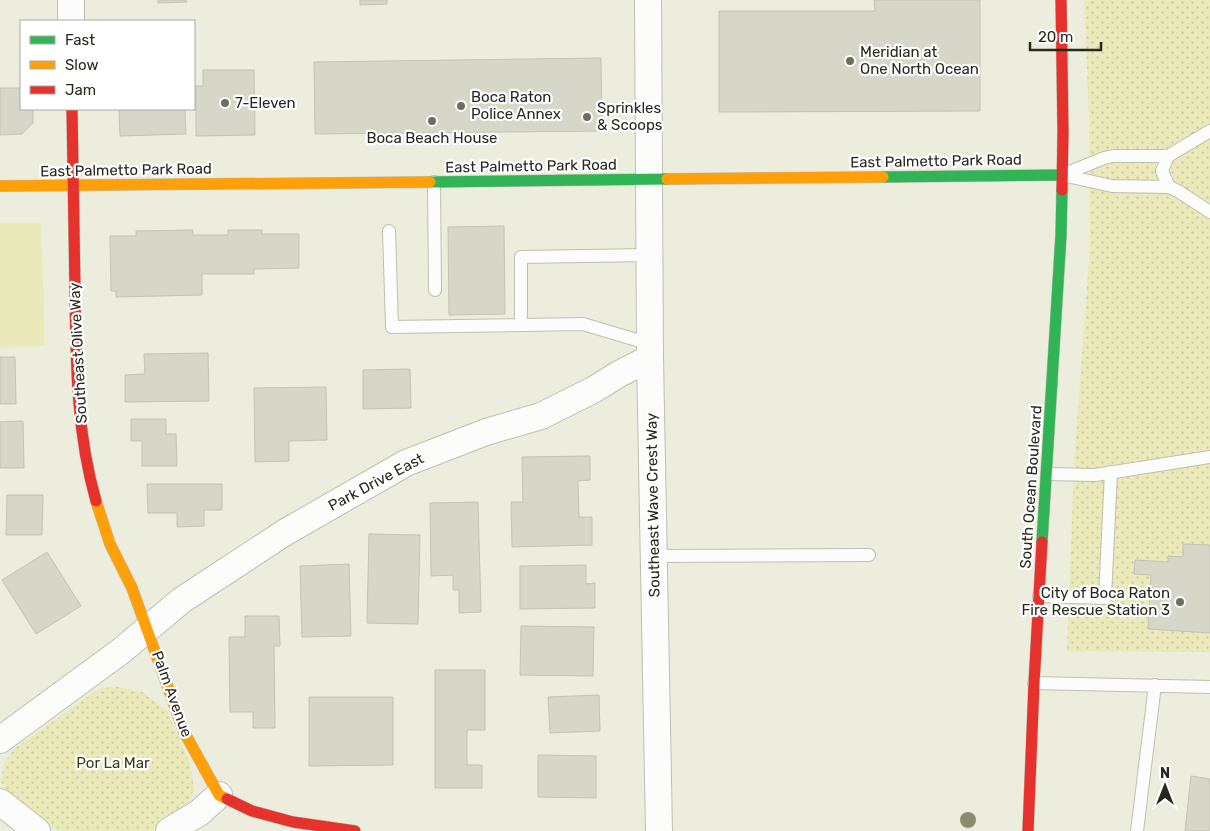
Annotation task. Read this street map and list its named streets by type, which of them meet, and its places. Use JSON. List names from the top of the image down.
{
  "streets": {
    "main road": [
      "East Palmetto Park Road",
      "Southeast Olive Way",
      "South Ocean Boulevard",
      "Palm Avenue"
    ],
    "street": ["Park Drive East", "Southeast Wave Crest Way"]
  },
  "crossings": [
    ["East Palmetto Park Road", "Southeast Olive Way"],
    ["East Palmetto Park Road", "South Ocean Boulevard"],
    ["East Palmetto Park Road", "Southeast Wave Crest Way"],
    ["Southeast Olive Way", "Park Drive East"],
    ["Southeast Olive Way", "Palm Avenue"],
    ["Park Drive East", "Southeast Wave Crest Way"],
    ["Park Drive East", "Palm Avenue"]
  ],
  "parks": ["Por La Mar"],
  "places": [
    "Meridian at One North Ocean",
    "7-Eleven",
    "Boca Raton Police Annex",
    "Sprinkles & Scoops",
    "Boca Beach House",
    "City of Boca Raton Fire Rescue Station 3"
  ],
  "legend": ["Fast", "Slow", "Jam"],
  "scale_bar": "20 m",
  "north": "top"
}
